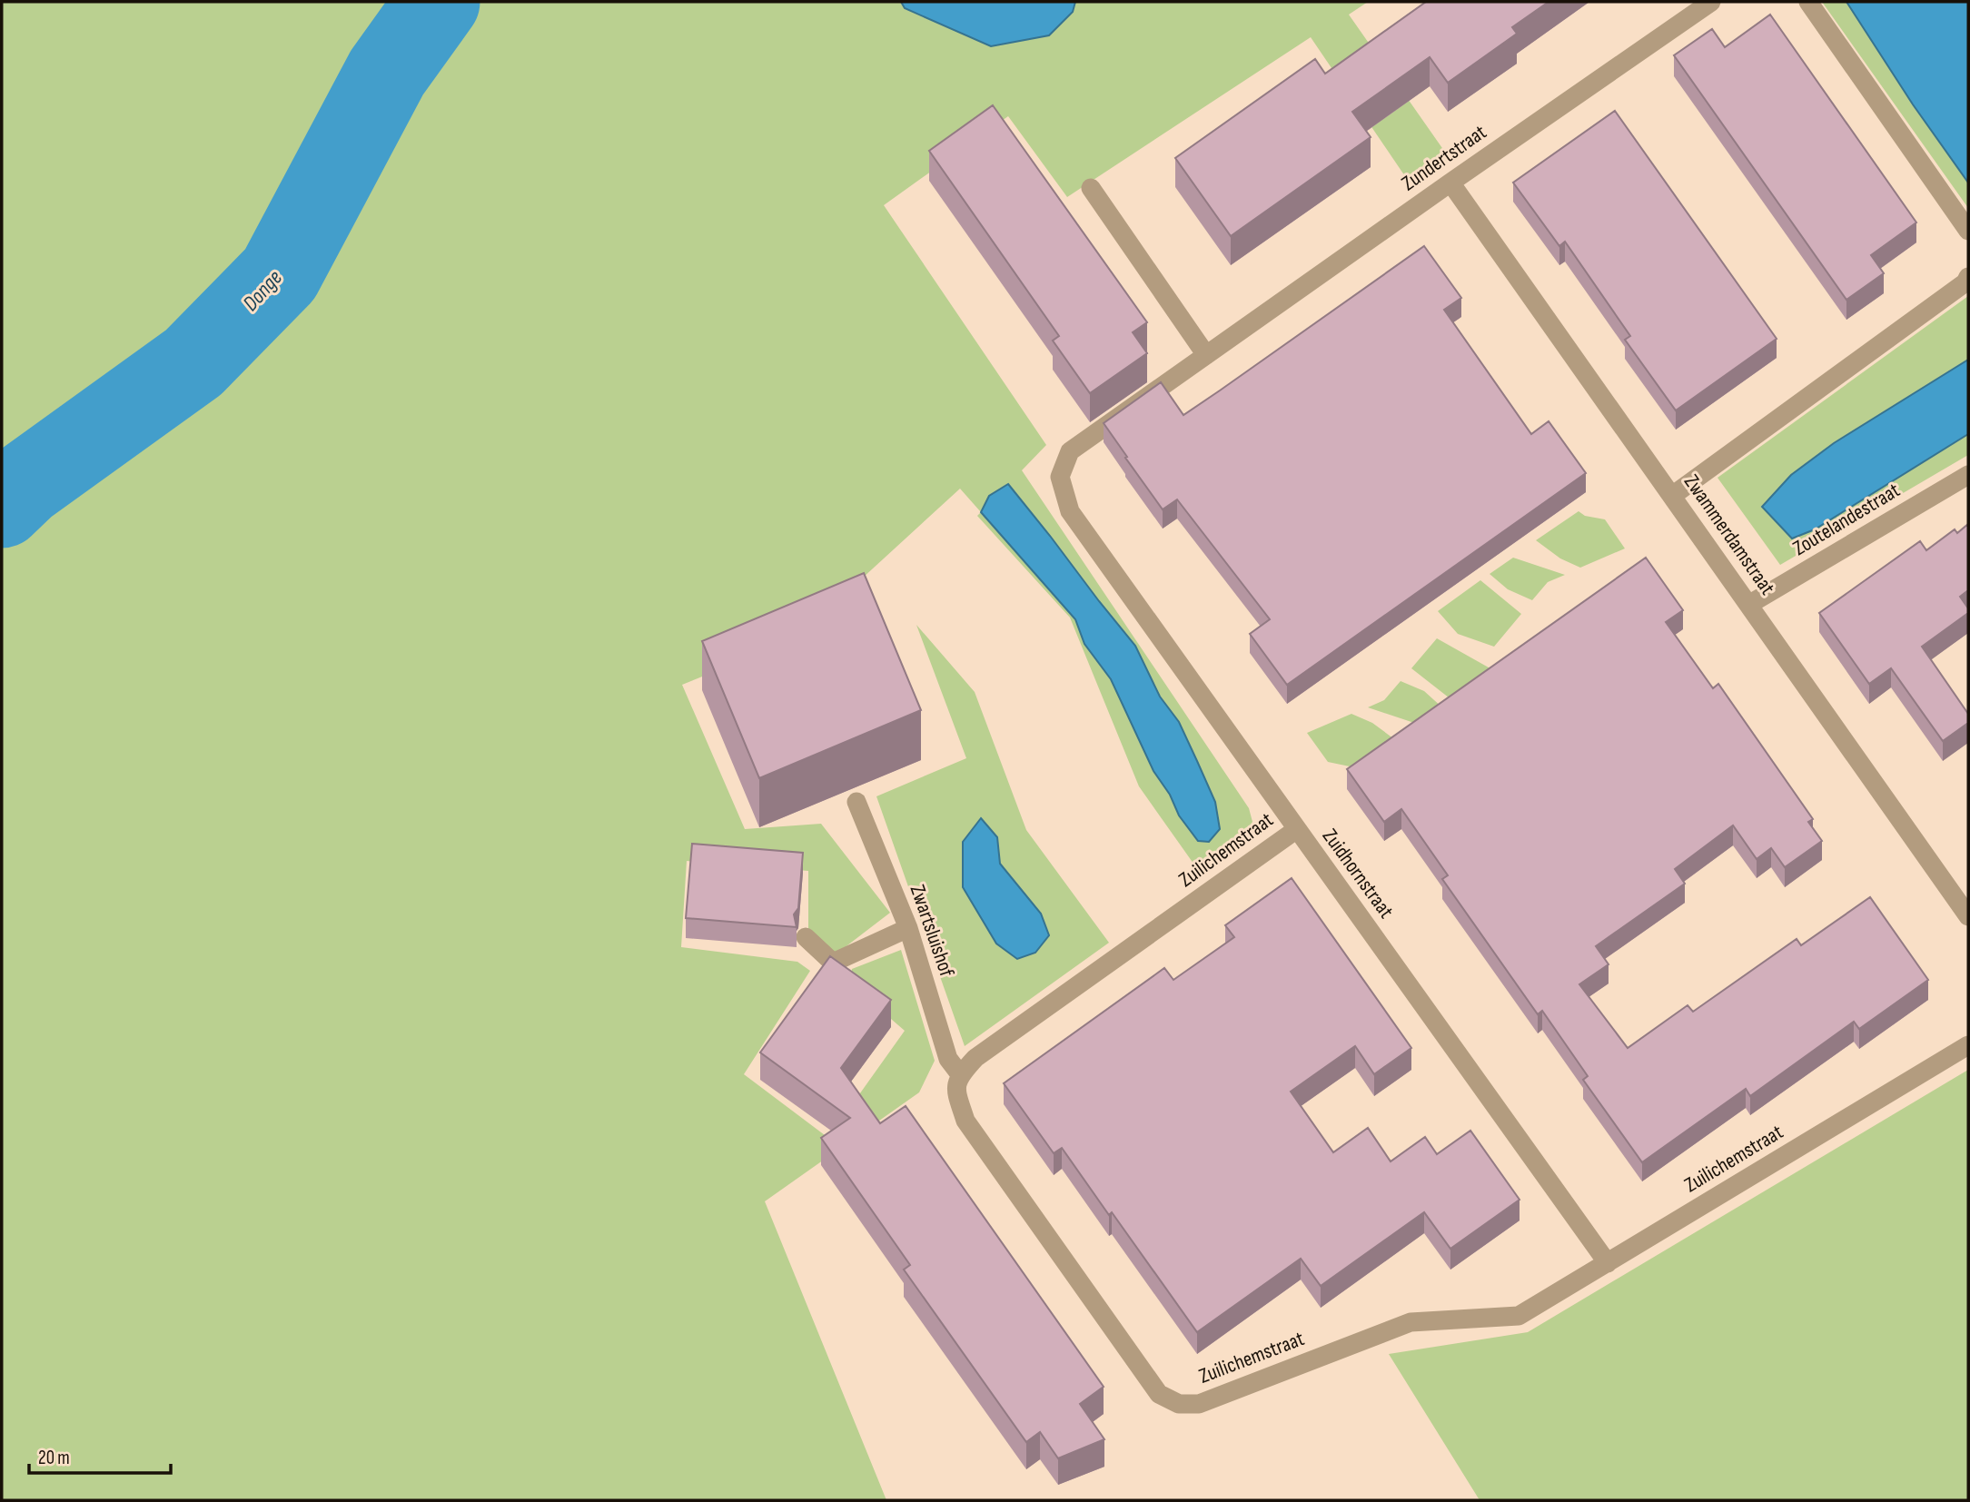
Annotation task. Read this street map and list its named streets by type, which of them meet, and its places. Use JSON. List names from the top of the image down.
{
  "streets": {
    "street": [
      "Zundertstraat",
      "Zoutelandestraat",
      "Zwammerdamstraat",
      "Zuilichemstraat",
      "Zuidhornstraat",
      "Zwartsluishof"
    ]
  },
  "crossings": [
    ["Zundertstraat", "Zwammerdamstraat"],
    ["Zundertstraat", "Zuidhornstraat"],
    ["Zoutelandestraat", "Zwammerdamstraat"],
    ["Zuilichemstraat", "Zuidhornstraat"],
    ["Zuilichemstraat", "Zwartsluishof"]
  ],
  "water": ["Donge"],
  "scale_bar": "20 m"
}
